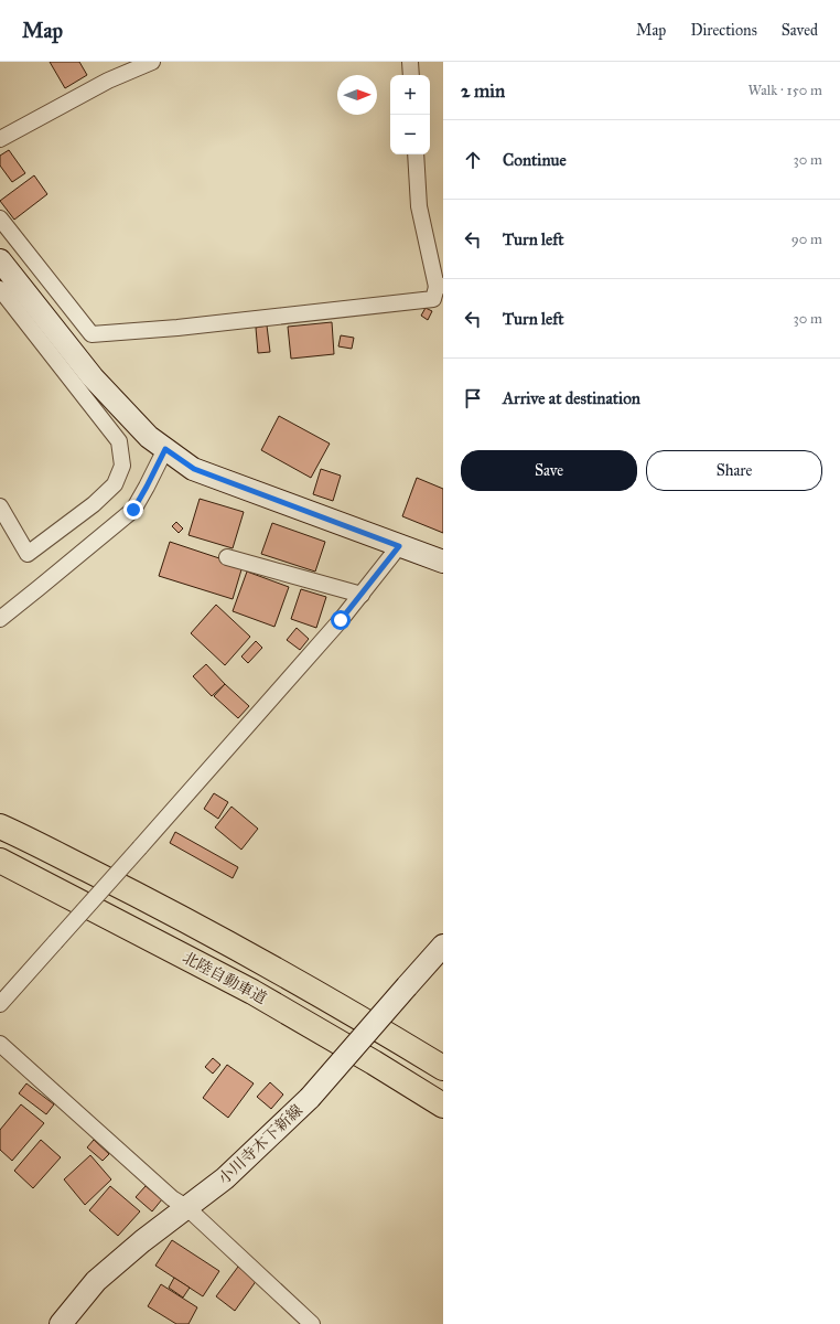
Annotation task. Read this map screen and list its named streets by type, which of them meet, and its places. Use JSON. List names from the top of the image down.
{
  "streets": {
    "highway": ["北陸自動車道"],
    "street": ["小川寺木下新線"]
  },
  "north": "right",
  "page": {
    "header": "Map",
    "nav": ["Map", "Directions", "Saved"],
    "heading": ["2 min", "Walk · 150 m"],
    "map_buttons": ["+", "−"],
    "list": [
      ["Continue", "30 m"],
      ["Turn left", "90 m"],
      ["Turn left", "30 m"],
      "Arrive at destination"
    ],
    "buttons": ["Save", "Share"]
  }
}
